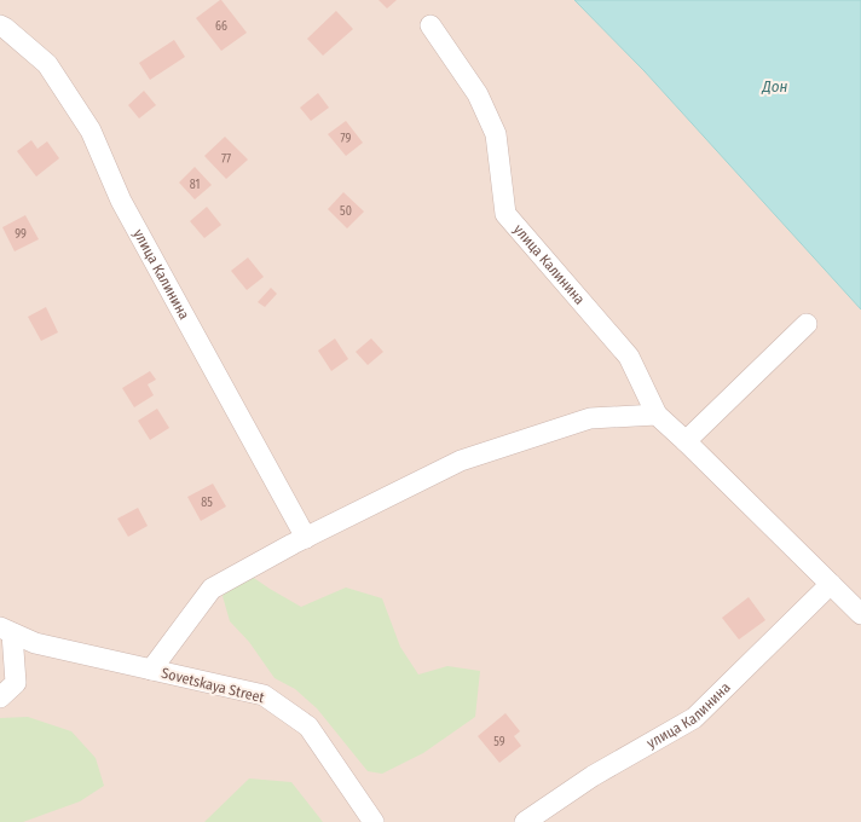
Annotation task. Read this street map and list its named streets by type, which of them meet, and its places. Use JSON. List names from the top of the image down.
{
  "streets": {
    "street": ["улица Калинина", "Sovetskaya Street"]
  },
  "water": ["Дон"],
  "house_numbers": [
    "66",
    "79",
    "77",
    "81",
    "50",
    "99",
    "85",
    "59"
  ]
}
